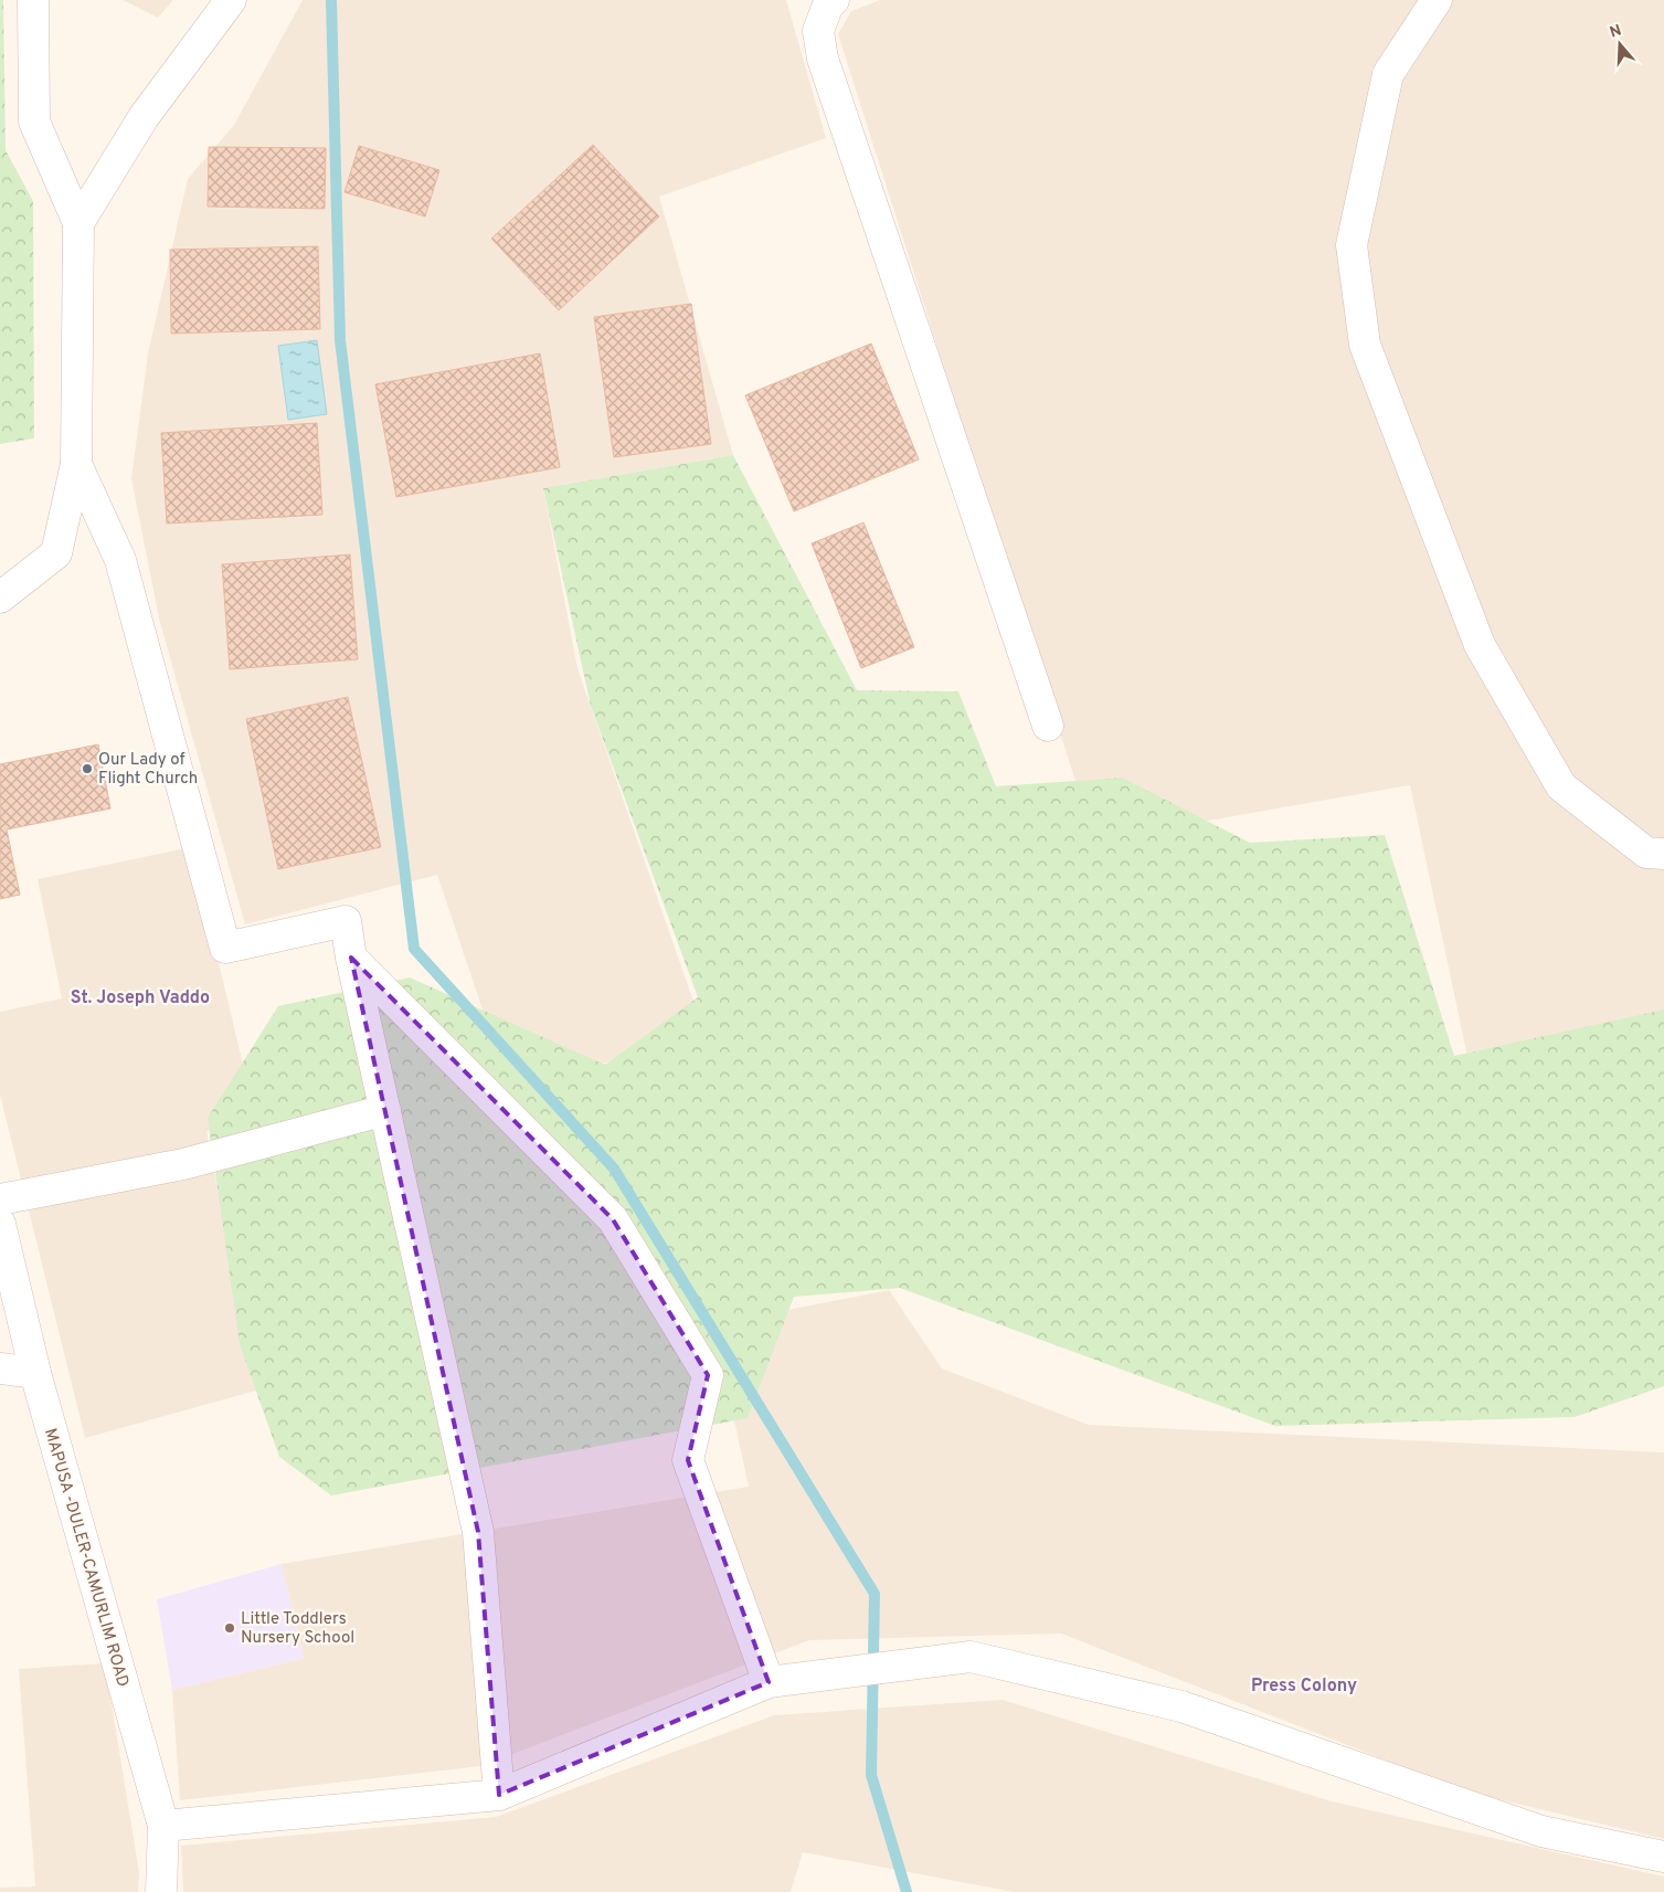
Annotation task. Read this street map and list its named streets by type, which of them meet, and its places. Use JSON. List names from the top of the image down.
{
  "streets": {
    "street": ["MAPUSA -DULER-CAMURLIM ROAD"]
  },
  "districts": ["St. Joseph Vaddo", "Press Colony"],
  "places": ["Our Lady of Flight Church", "Little Toddlers Nursery School"],
  "north": "top"
}
